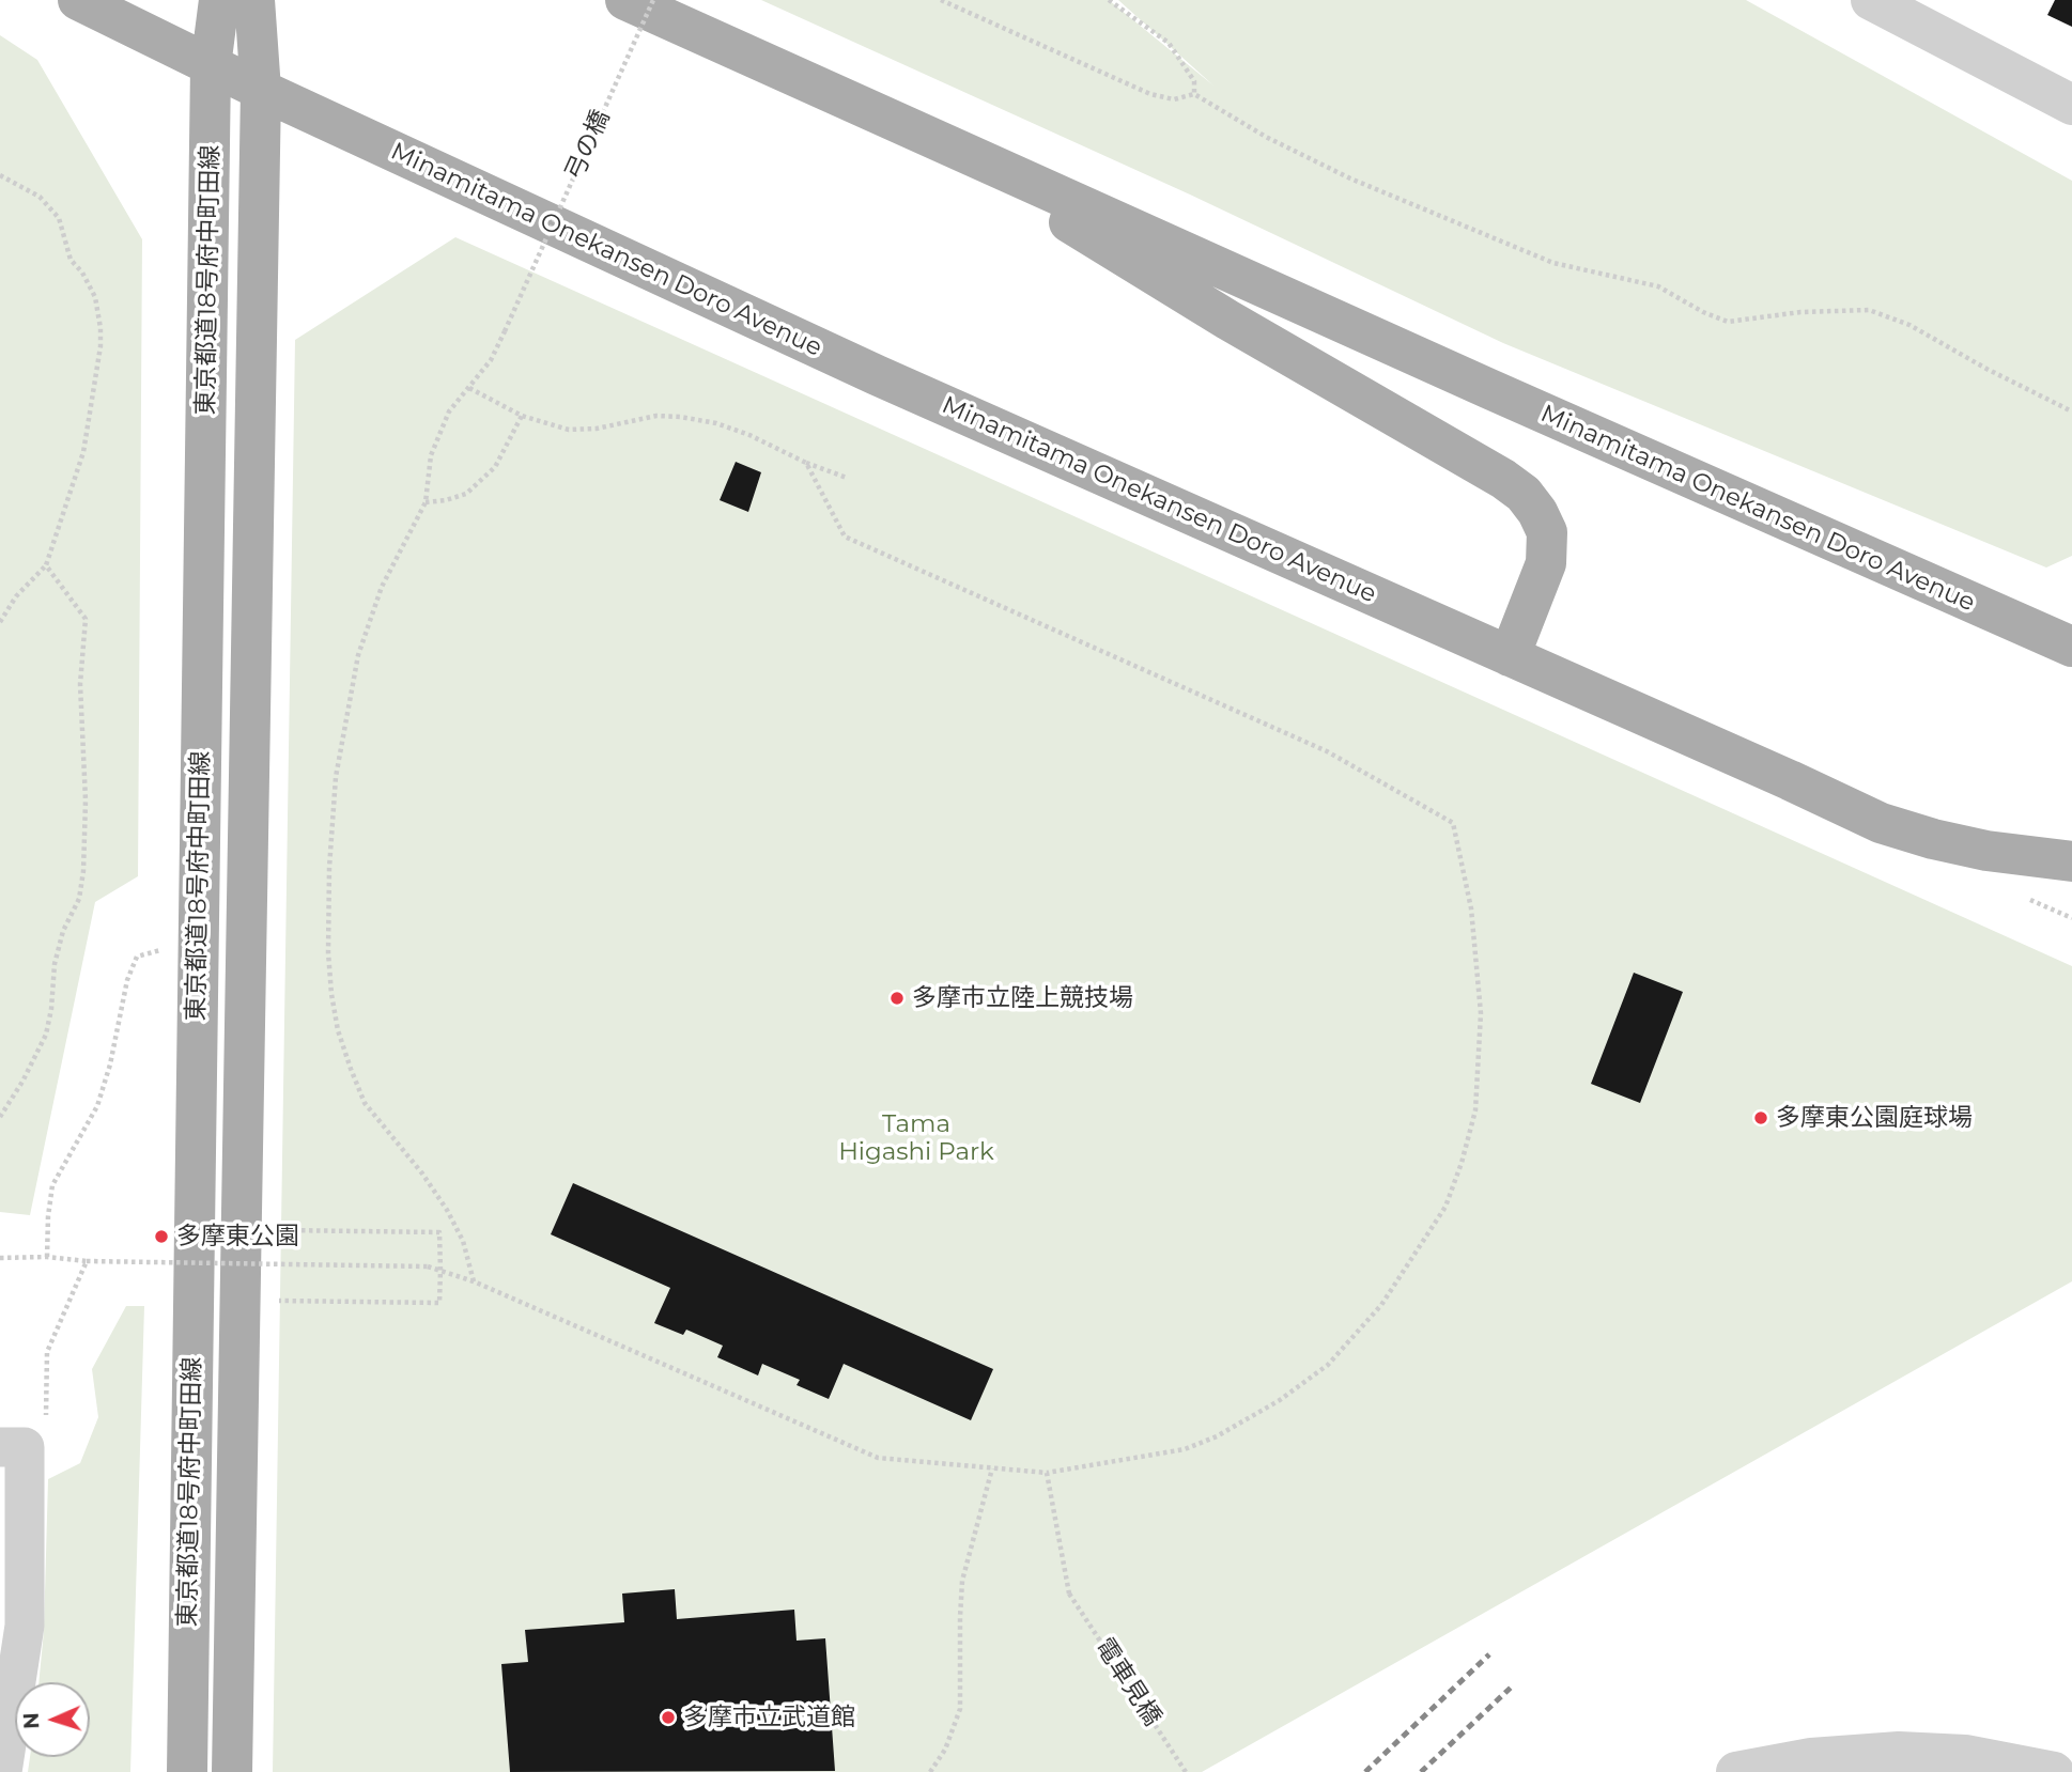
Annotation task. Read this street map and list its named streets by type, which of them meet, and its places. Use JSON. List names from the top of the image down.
{
  "streets": {
    "main road": ["Minamitama Onekansen Doro Avenue", "東京都道18号府中町田線"],
    "path": ["弓の橋", "電車見橋"]
  },
  "crossings": [
    ["Minamitama Onekansen Doro Avenue", "東京都道18号府中町田線"]
  ],
  "parks": ["Tama Higashi Park"],
  "places": [
    "多摩市立陸上競技場",
    "多摩東公園庭球場",
    "多摩東公園",
    "多摩市立武道館"
  ],
  "north": "left"
}
